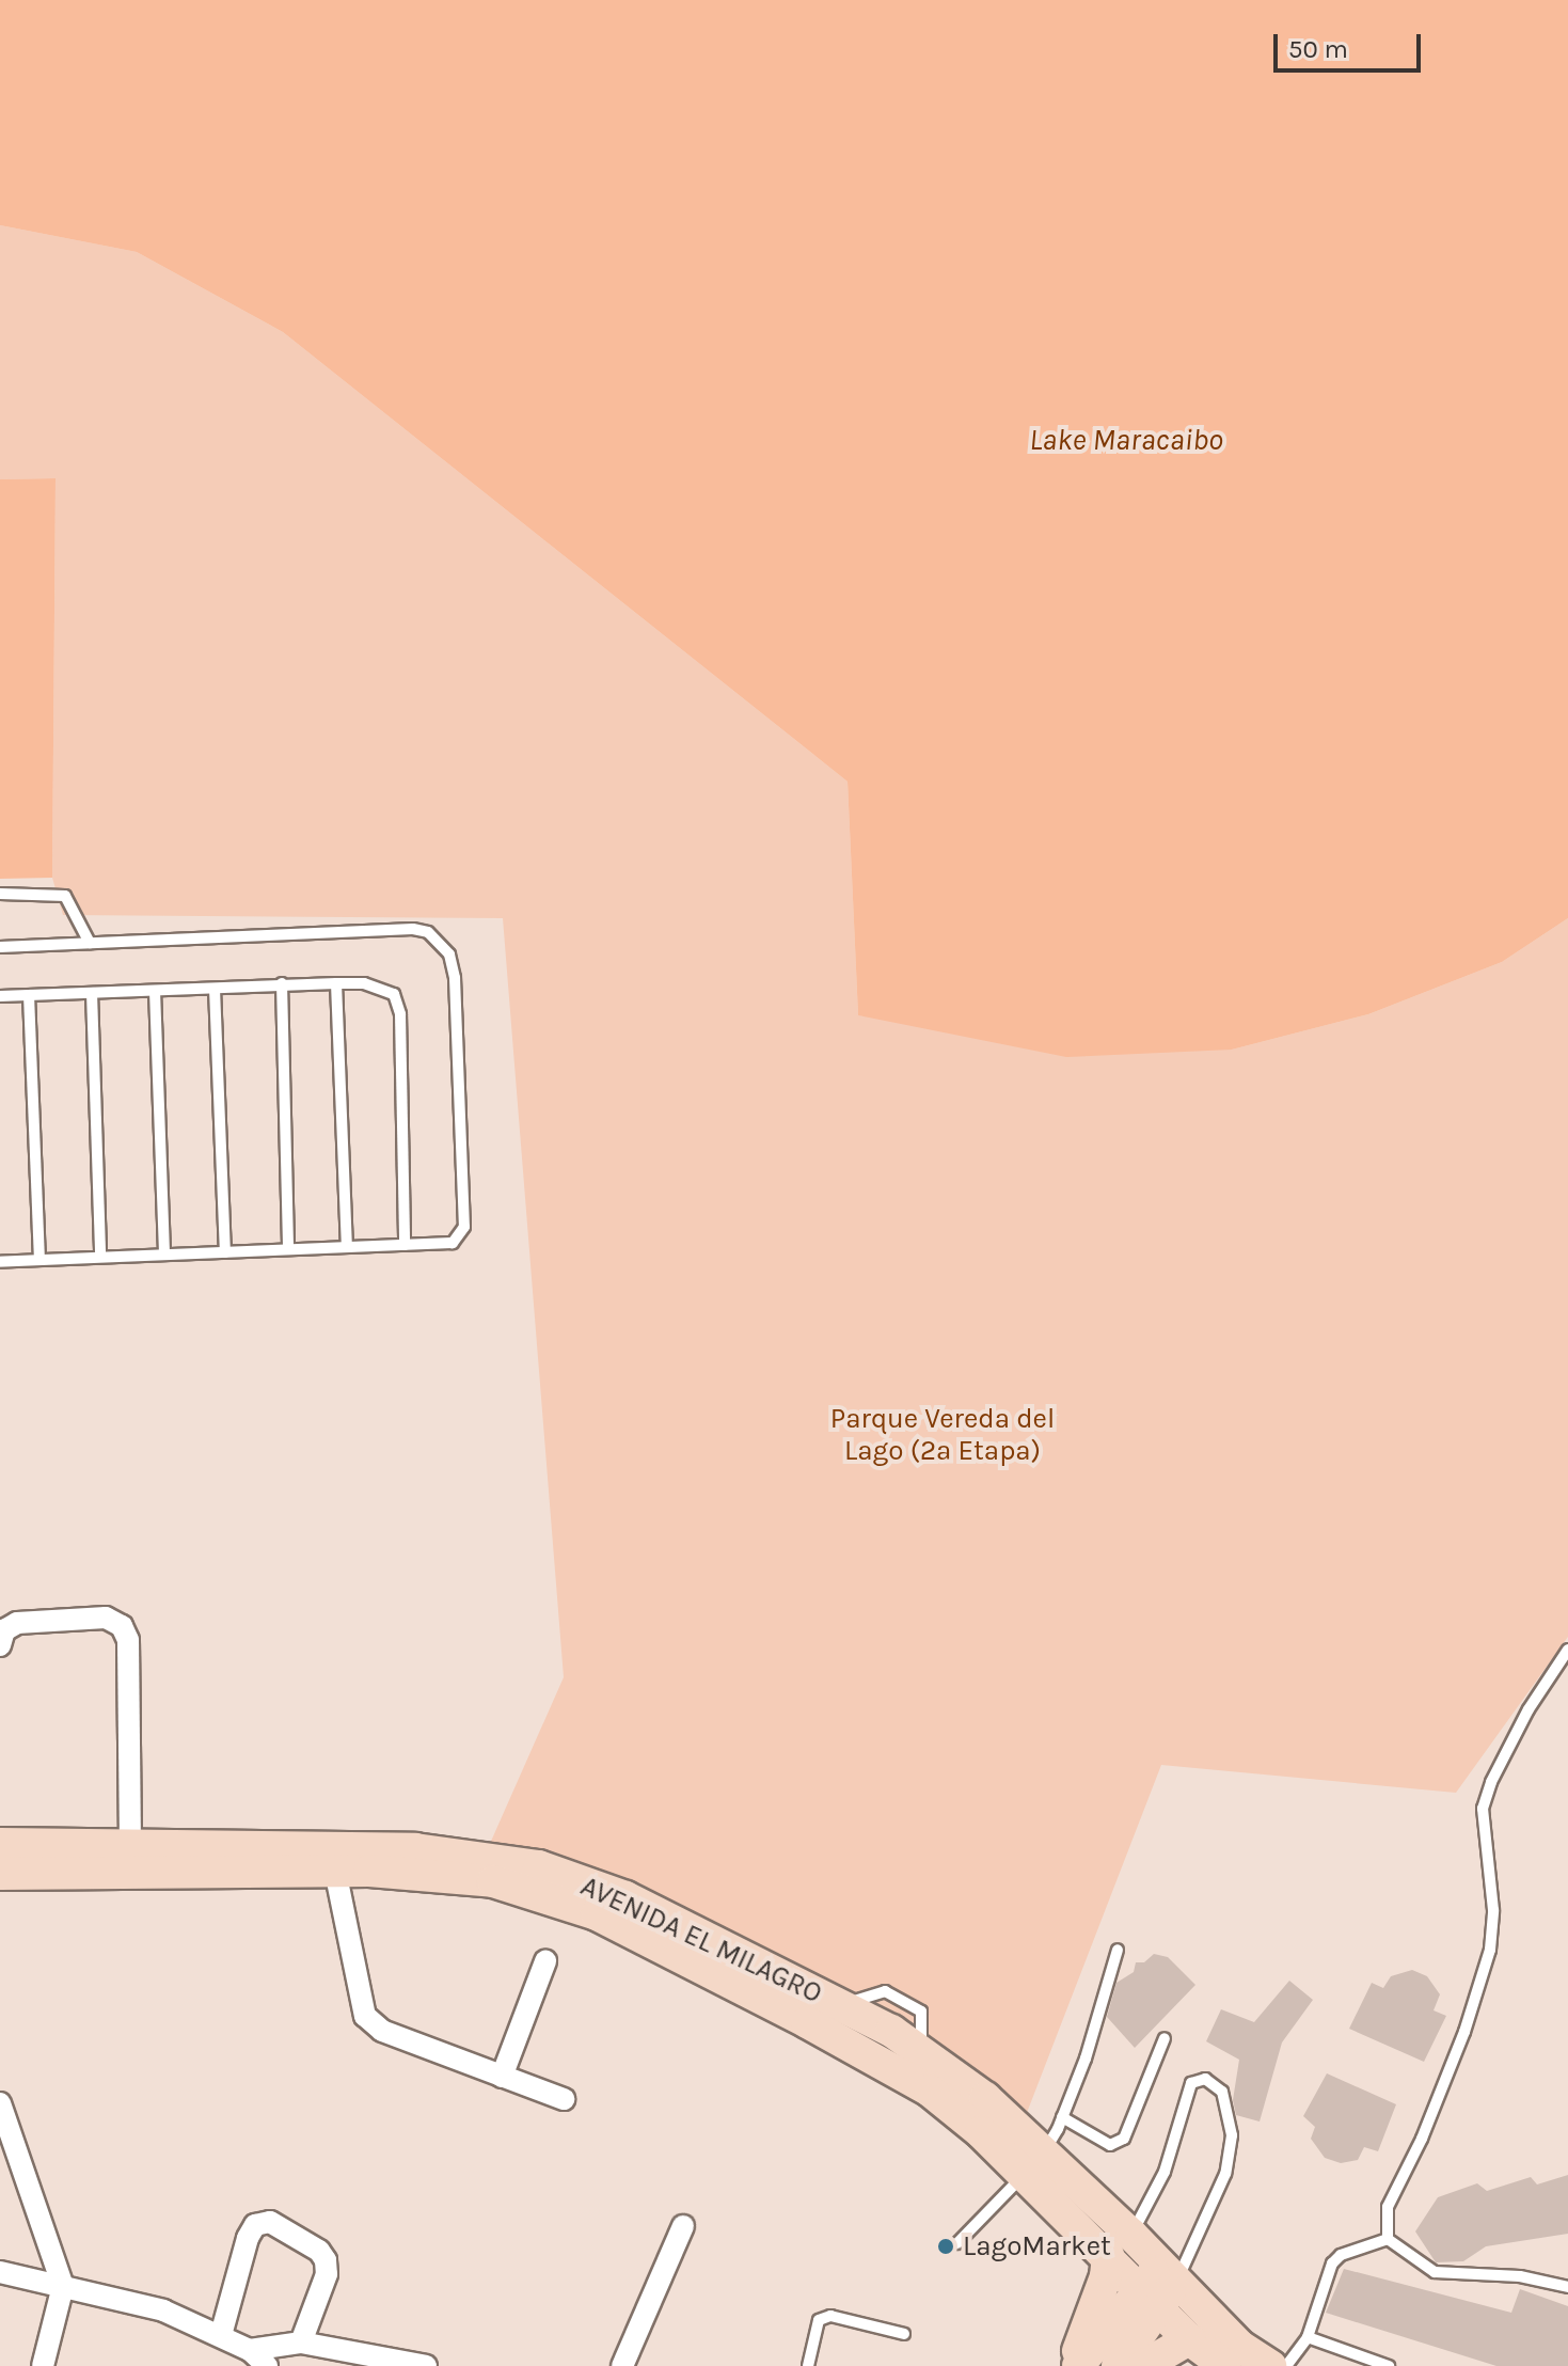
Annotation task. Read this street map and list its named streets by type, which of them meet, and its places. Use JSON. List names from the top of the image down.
{
  "streets": {
    "main road": ["AVENIDA EL MILAGRO"]
  },
  "water": ["Lake Maracaibo"],
  "parks": ["Parque Vereda del Lago (2ª Etapa)"],
  "places": ["LagoMarket"],
  "scale_bar": "50 m"
}
